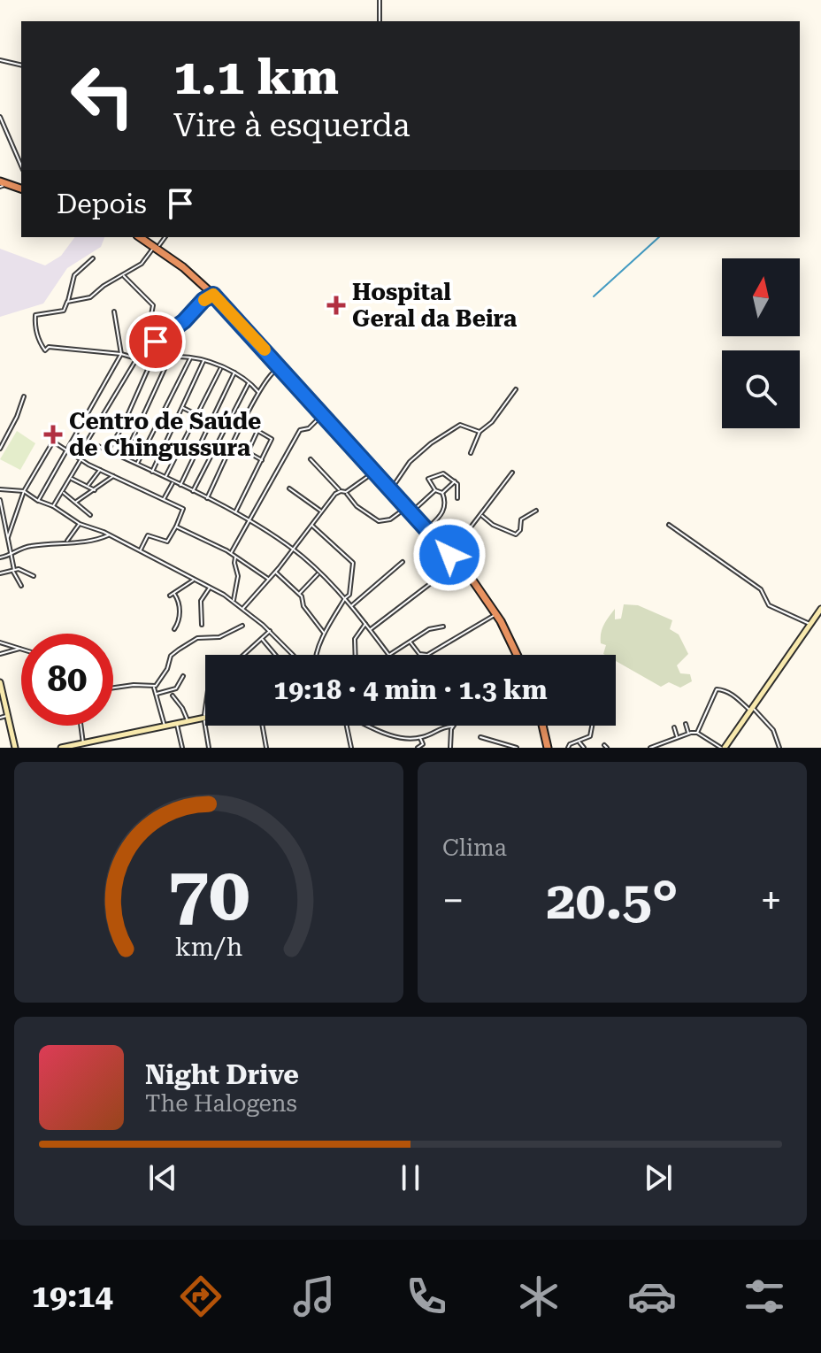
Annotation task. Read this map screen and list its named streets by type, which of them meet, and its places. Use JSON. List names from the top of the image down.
{
  "places": {
    "health": ["Hospital Geral da Beira", "Centro de Saúde de Chingussura"]
  },
  "north": "top",
  "page": {
    "turn": ["1.1 km", "Vire à esquerda"],
    "then": "Depois",
    "limit": "80",
    "trip": "19:18 · 4 min · 1.3 km",
    "tile": "Clima",
    "heat": ["−", "20.5°", "+"],
    "song": ["Night Drive", "The Halogens"],
    "tabs": "19:14",
    "gauge": ["70", "km/h"]
  }
}
